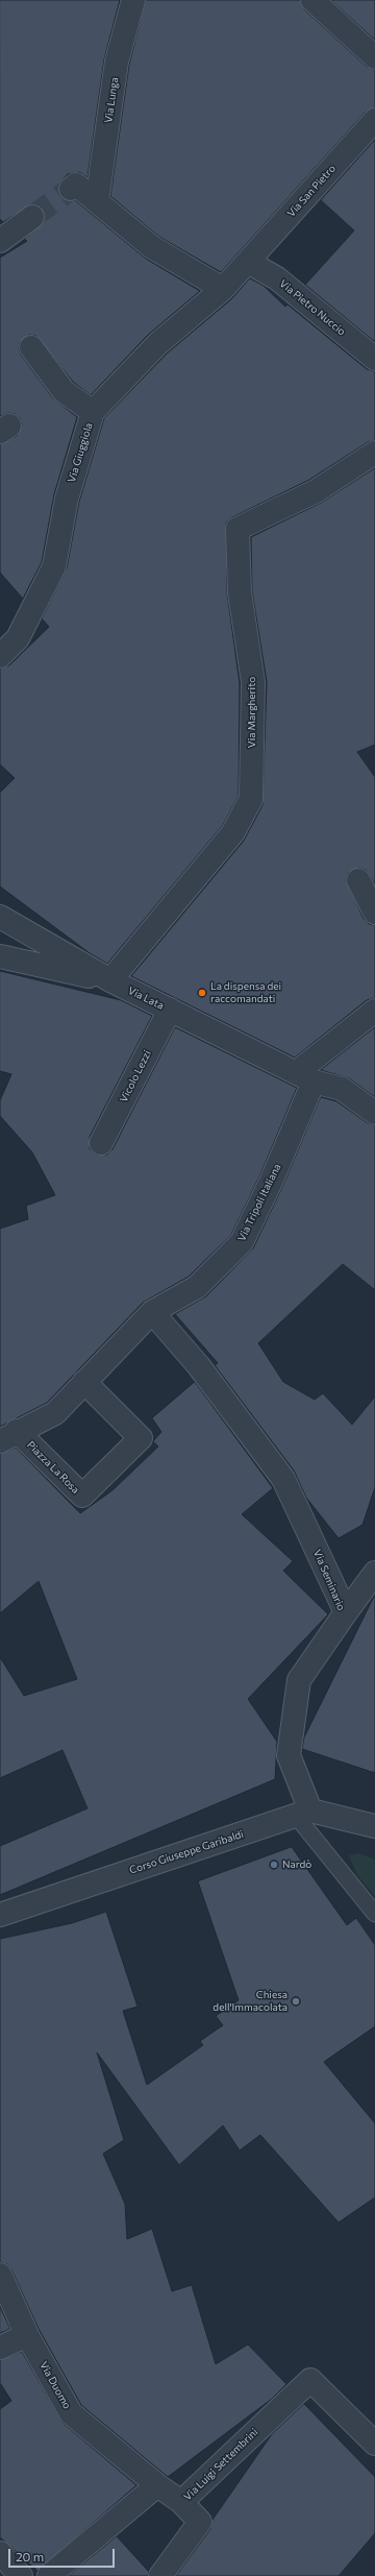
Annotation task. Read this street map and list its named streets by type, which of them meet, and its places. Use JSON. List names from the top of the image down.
{
  "streets": {
    "street": [
      "Via Lunga",
      "Via San Pietro",
      "Via Pietro Nuccio",
      "Via Giuggiola",
      "Via Margherito",
      "Via Lata",
      "Vicolo Lezzi",
      "Via Tripoli Italiana",
      "Piazza La Rosa",
      "Via Seminario",
      "Corso Giuseppe Garibaldi",
      "Via Duomo",
      "Via Luigi Settembrini"
    ]
  },
  "crossings": [
    ["Via San Pietro", "Via Pietro Nuccio"],
    ["Via San Pietro", "Via Giuggiola"],
    ["Via Pietro Nuccio", "Via Giuggiola"],
    ["Via Margherito", "Via Lata"],
    ["Via Lata", "Vicolo Lezzi"],
    ["Via Lata", "Via Tripoli Italiana"],
    ["Via Tripoli Italiana", "Piazza La Rosa"],
    ["Via Tripoli Italiana", "Via Seminario"],
    ["Piazza La Rosa", "Via Seminario"],
    ["Via Seminario", "Corso Giuseppe Garibaldi"],
    ["Via Duomo", "Via Luigi Settembrini"]
  ],
  "places": ["La dispensa dei raccomandati", "Nardò", "Chiesa dell'Immacolata"],
  "scale_bar": "20 m"
}
